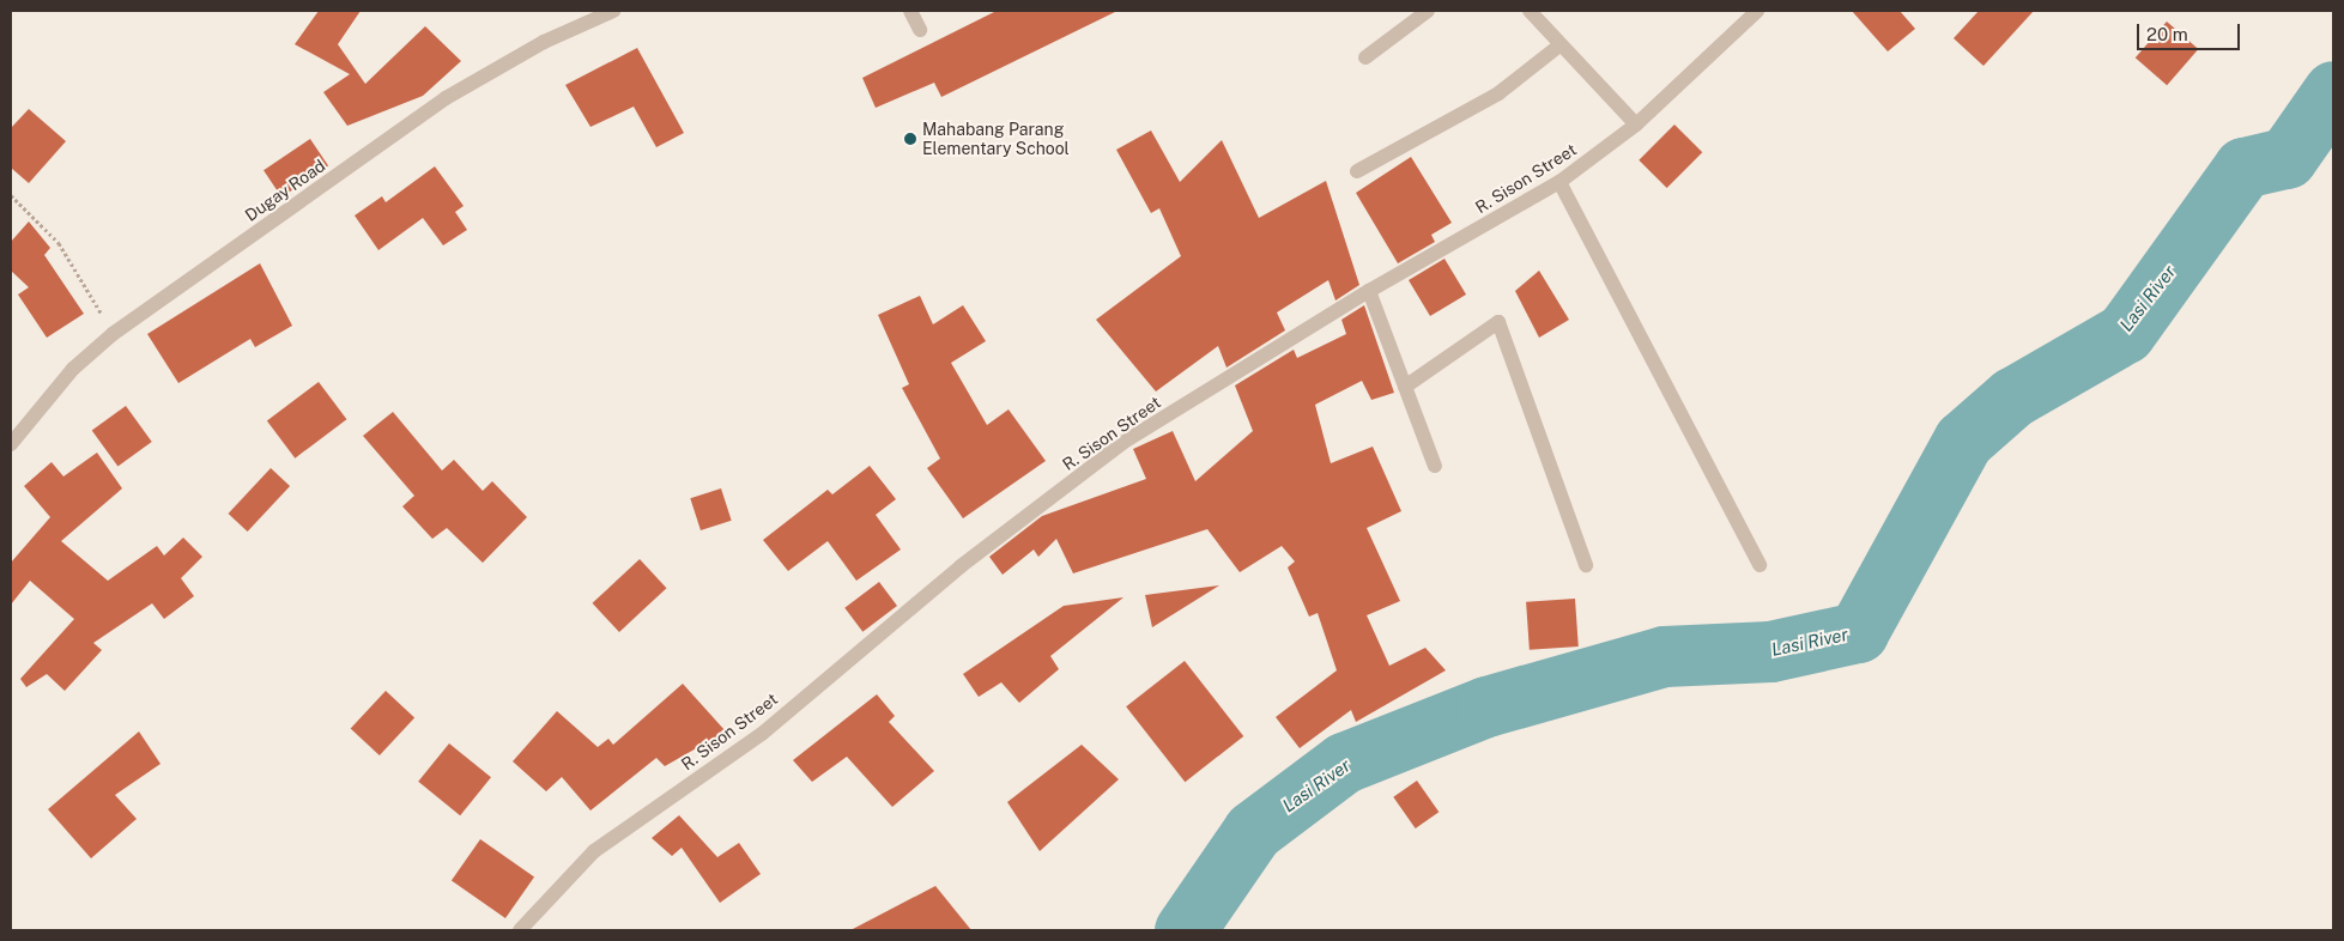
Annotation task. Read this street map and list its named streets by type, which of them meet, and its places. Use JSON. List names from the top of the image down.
{
  "streets": {
    "street": ["R. Sison Street", "Dugay Road"]
  },
  "water": ["Lasi River"],
  "places": ["Mahabang Parang Elementary School"],
  "scale_bar": "20 m"
}
